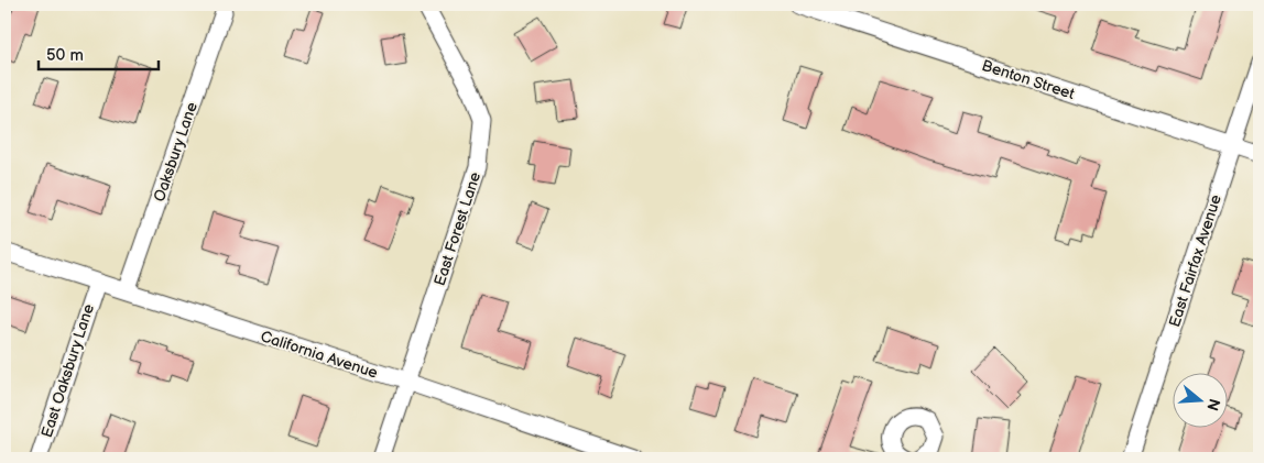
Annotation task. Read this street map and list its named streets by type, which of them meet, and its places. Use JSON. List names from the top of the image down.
{
  "streets": {
    "street": [
      "Benton Street",
      "Oaksbury Lane",
      "East Forest Lane",
      "East Fairfax Avenue",
      "California Avenue",
      "East Oaksbury Lane"
    ]
  },
  "crossings": [
    ["Benton Street", "East Fairfax Avenue"],
    ["Oaksbury Lane", "California Avenue"],
    ["East Forest Lane", "California Avenue"],
    ["California Avenue", "East Oaksbury Lane"]
  ],
  "scale_bar": "50 m",
  "north": "right"
}
